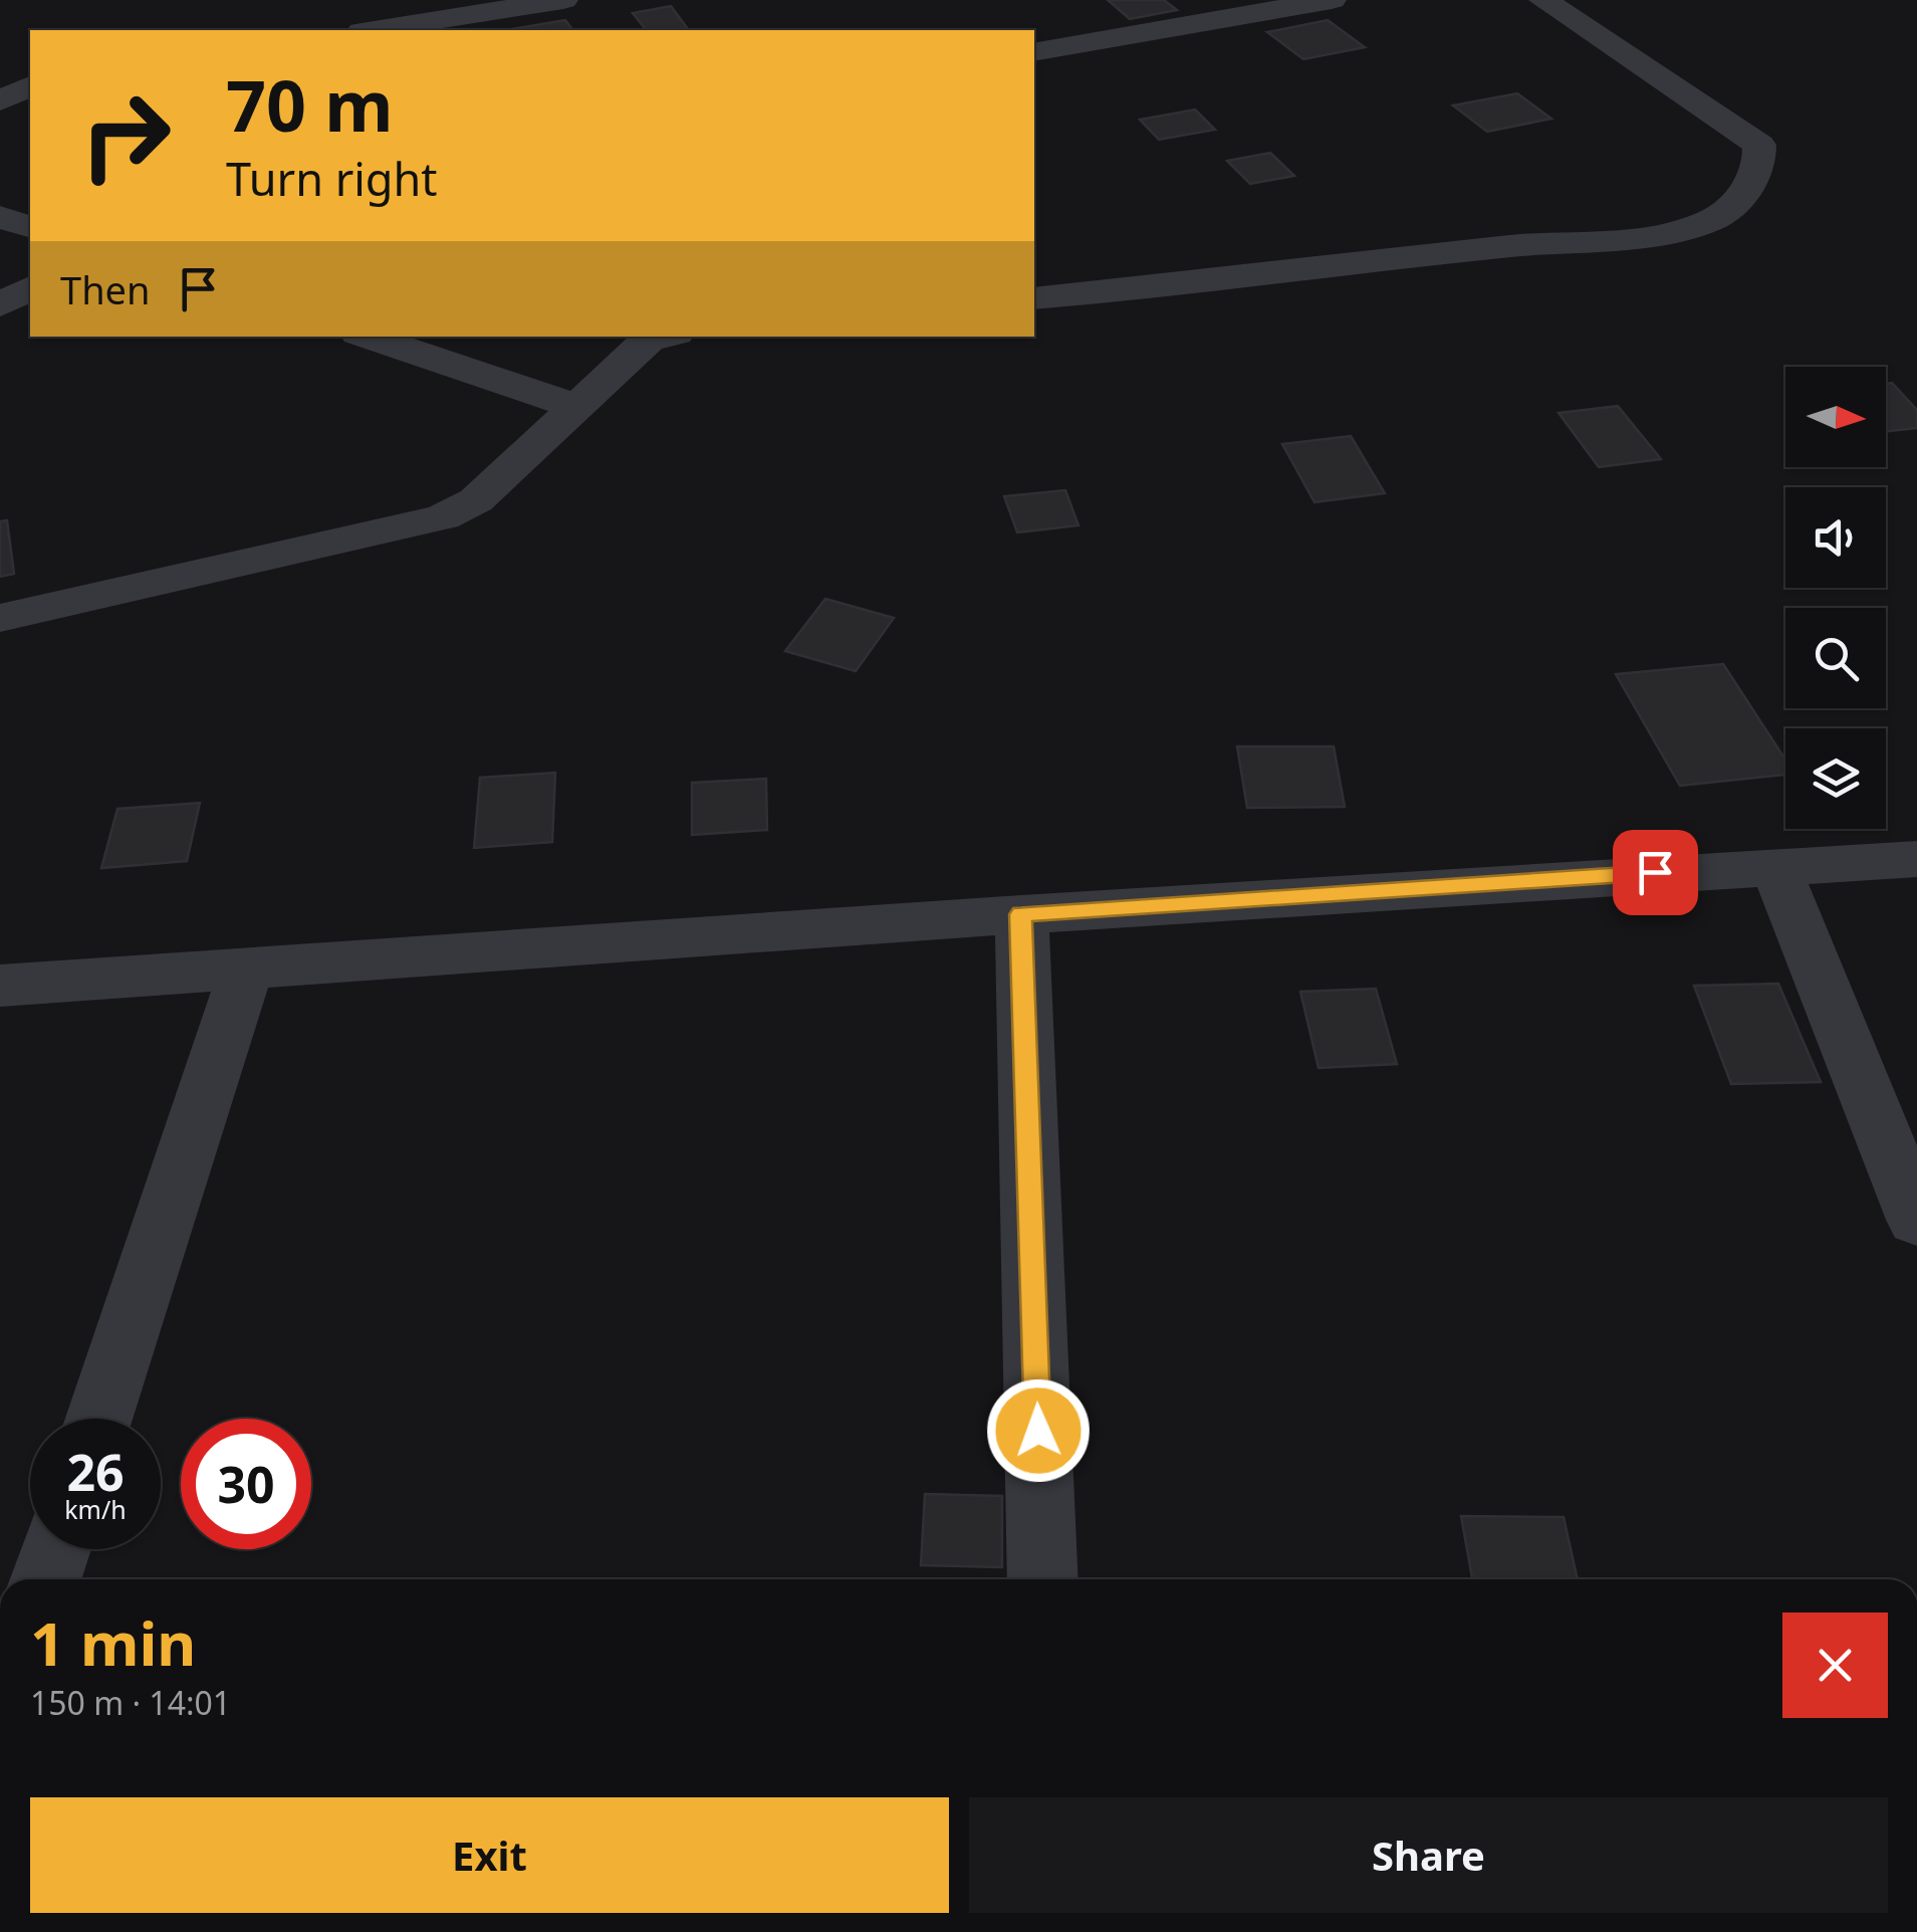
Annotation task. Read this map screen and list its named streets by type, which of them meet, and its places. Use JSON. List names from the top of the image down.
{
  "north": "right",
  "page": {
    "turn": ["70 m", "Turn right"],
    "then": "Then",
    "speed": "26 km/h",
    "limit": "30",
    "heading": ["1 min", "150 m · 14:01"],
    "buttons": ["Exit", "Share"]
  }
}
